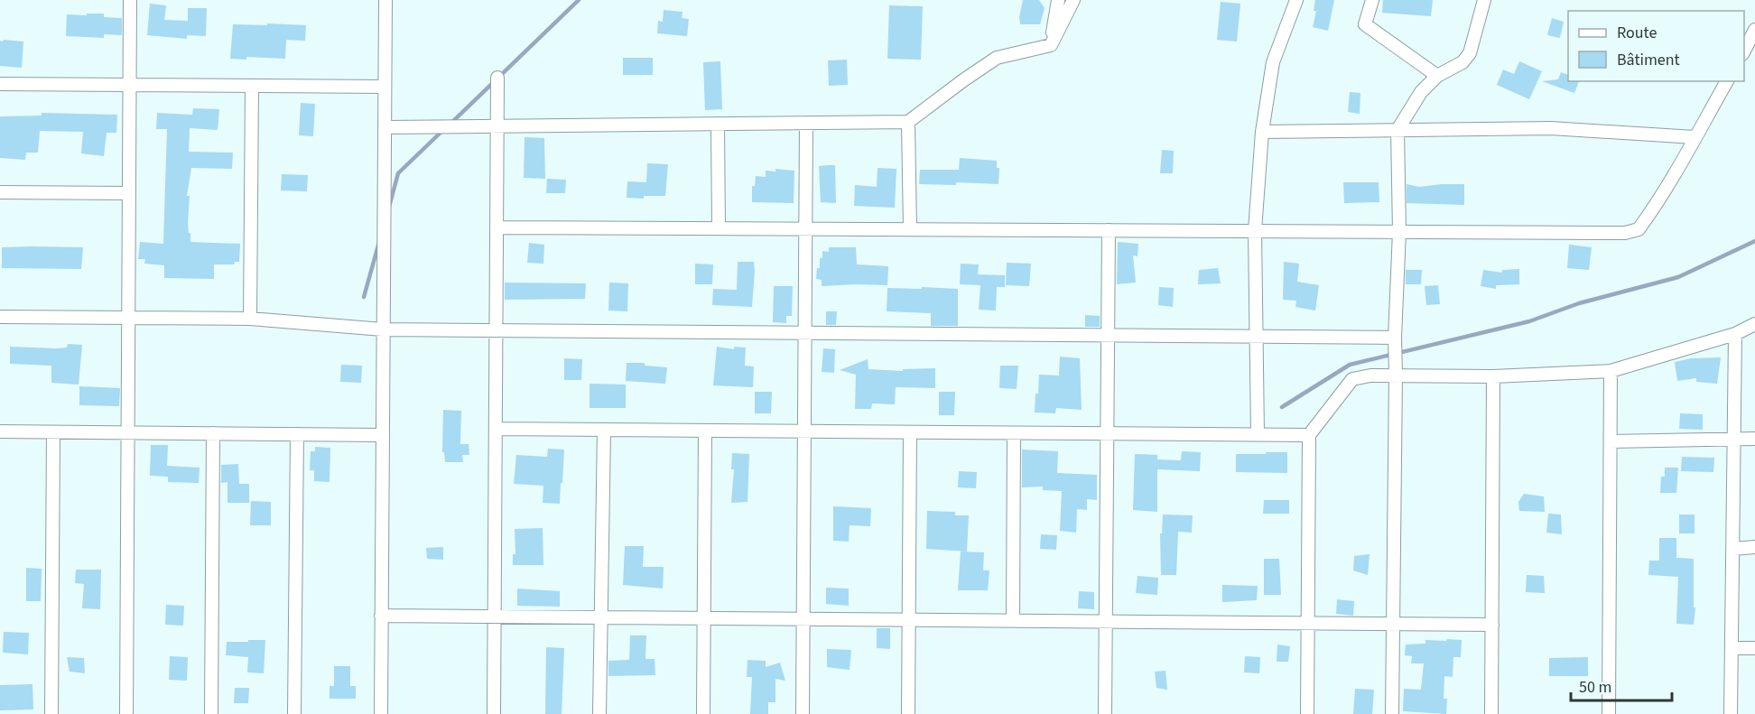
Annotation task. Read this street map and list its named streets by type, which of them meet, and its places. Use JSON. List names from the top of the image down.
{
  "legend": ["Route", "Bâtiment"],
  "scale_bar": "50 m"
}
